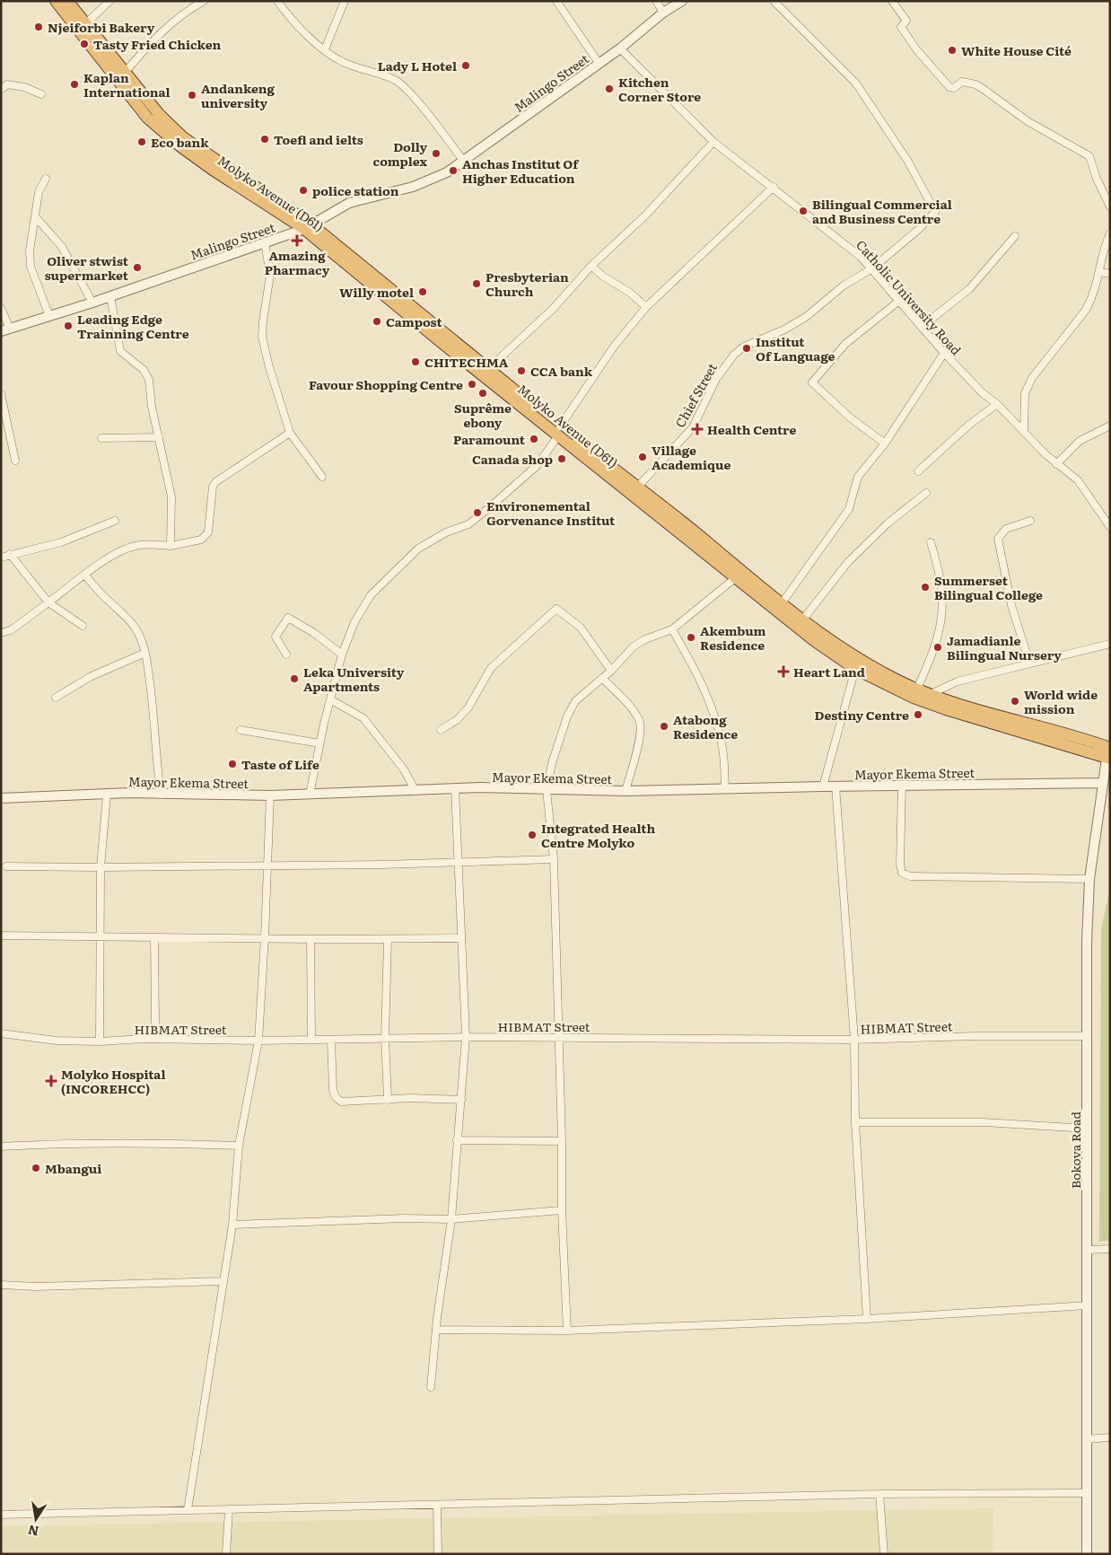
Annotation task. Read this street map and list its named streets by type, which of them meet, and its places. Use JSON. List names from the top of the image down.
{
  "streets": {
    "highway": ["Molyko Avenue (D61)"],
    "street": [
      "Malingo Street",
      "Catholic University Road",
      "Chief Street",
      "Mayor Ekema Street",
      "HIBMAT Street",
      "Bokova Road"
    ]
  },
  "crossings": [
    ["Malingo Street", "Molyko Avenue (D61)"],
    ["Malingo Street", "Catholic University Road"],
    ["Molyko Avenue (D61)", "Chief Street"],
    ["Molyko Avenue (D61)", "Bokova Road"],
    ["Catholic University Road", "Chief Street"],
    ["Mayor Ekema Street", "Bokova Road"],
    ["HIBMAT Street", "Bokova Road"]
  ],
  "places": {
    "other": [
      "Njeiforbi Bakery",
      "Tasty Fried Chicken",
      "White House Cité",
      "Lady L Hotel",
      "Kaplan International",
      "Kitchen Corner Store",
      "Andankeng university",
      "Toefl and ielts",
      "Eco bank",
      "Dolly complex",
      "Anchas Institut Of Higher Education",
      "police station",
      "Bilingual Commercial and Business Centre",
      "Oliver stwist supermarket",
      "Presbyterian Church",
      "Willy motel",
      "Campost",
      "Leading Edge Trainning Centre",
      "Institut Of Language",
      "CHITECHMA",
      "CCA bank",
      "Favour Shopping Centre",
      "Suprême ebony",
      "Paramount",
      "Village Academique",
      "Canada shop",
      "Environemental Gorvenance Institut",
      "Summerset Bilingual College",
      "Akembum Residence",
      "Jamadianle Bilingual Nursery",
      "Leka University Apartments",
      "World wide mission",
      "Destiny Centre",
      "Atabong Residence",
      "Taste of Life",
      "Integrated Health Centre Molyko",
      "Mbangui"
    ],
    "health": [
      "Amazing Pharmacy",
      "Health Centre",
      "Heart Land",
      "Molyko Hospital (INCOREHCC)"
    ]
  },
  "north": "bottom"
}
